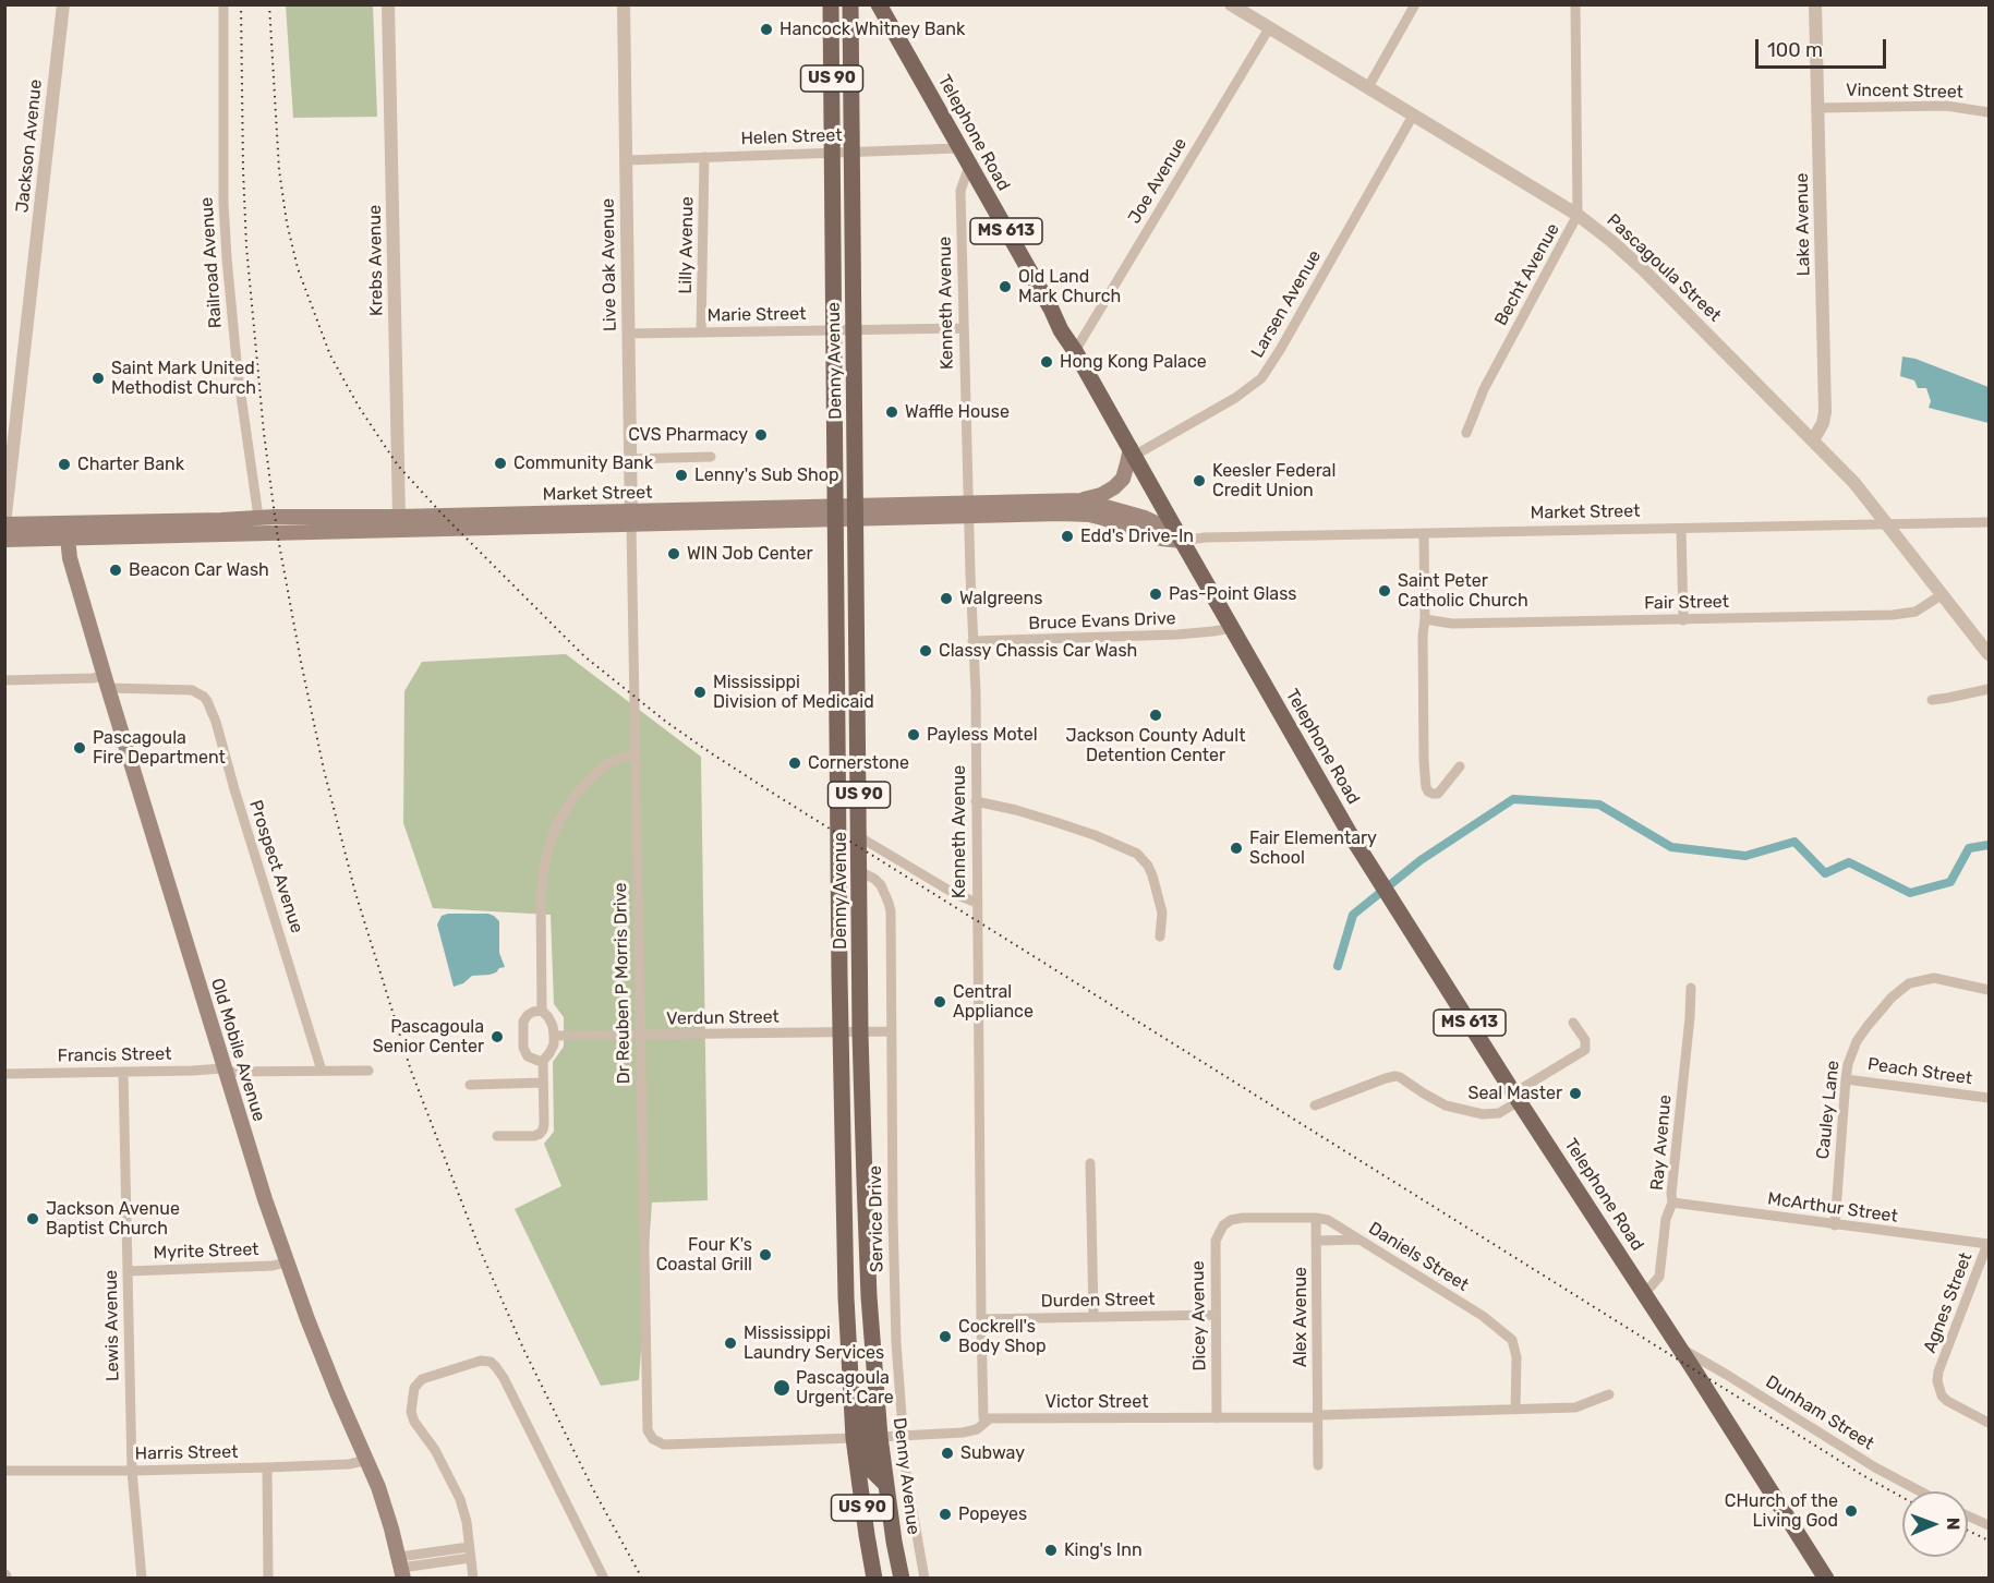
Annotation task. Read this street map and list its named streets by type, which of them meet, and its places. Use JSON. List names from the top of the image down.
{
  "streets": {
    "main road": [
      "US 90",
      "Telephone Road",
      "MS 613",
      "Denny Avenue",
      "Market Street",
      "Old Mobile Avenue"
    ],
    "street": [
      "Vincent Street",
      "Helen Street",
      "Jackson Avenue",
      "Joe Avenue",
      "Lake Avenue",
      "Lilly Avenue",
      "Krebs Avenue",
      "Railroad Avenue",
      "Live Oak Avenue",
      "Pascagoula Street",
      "Becht Avenue",
      "Kenneth Avenue",
      "Larsen Avenue",
      "Marie Street",
      "Fair Street",
      "Bruce Evans Drive",
      "Prospect Avenue",
      "Dr Reuben P Morris Drive",
      "Verdun Street",
      "Francis Street",
      "Peach Street",
      "Cauley Lane",
      "Ray Avenue",
      "McArthur Street",
      "Service Drive",
      "Myrite Street",
      "Daniels Street",
      "Durden Street",
      "Agnes Street",
      "Dicey Avenue",
      "Alex Avenue",
      "Lewis Avenue",
      "Victor Street",
      "Dunham Street",
      "Harris Street"
    ]
  },
  "crossings": [
    ["Vincent Street", "Lake Avenue"],
    ["Telephone Road", "Helen Street"],
    ["Telephone Road", "Joe Avenue"],
    ["Telephone Road", "Kenneth Avenue"],
    ["Telephone Road", "Larsen Avenue"],
    ["Telephone Road", "Denny Avenue"],
    ["Telephone Road", "Market Street"],
    ["Telephone Road", "Bruce Evans Drive"],
    ["Telephone Road", "Ray Avenue"],
    ["Telephone Road", "Dunham Street"],
    ["Helen Street", "Lilly Avenue"],
    ["Helen Street", "Live Oak Avenue"],
    ["Helen Street", "Denny Avenue"],
    ["Jackson Avenue", "Market Street"],
    ["Joe Avenue", "Pascagoula Street"],
    ["Lake Avenue", "Pascagoula Street"],
    ["Lilly Avenue", "Marie Street"],
    ["Krebs Avenue", "Market Street"],
    ["Railroad Avenue", "Market Street"],
    ["Live Oak Avenue", "Marie Street"],
    ["Live Oak Avenue", "Market Street"],
    ["Live Oak Avenue", "Dr Reuben P Morris Drive"],
    ["Pascagoula Street", "Becht Avenue"],
    ["Pascagoula Street", "Larsen Avenue"],
    ["Pascagoula Street", "Market Street"],
    ["Pascagoula Street", "Fair Street"],
    ["Kenneth Avenue", "Marie Street"],
    ["Kenneth Avenue", "Market Street"],
    ["Kenneth Avenue", "Bruce Evans Drive"],
    ["Kenneth Avenue", "Durden Street"],
    ["Kenneth Avenue", "Victor Street"],
    ["Marie Street", "Denny Avenue"],
    ["Denny Avenue", "Market Street"],
    ["Denny Avenue", "Dr Reuben P Morris Drive"],
    ["Denny Avenue", "Verdun Street"],
    ["Denny Avenue", "Service Drive"],
    ["Denny Avenue", "Victor Street"],
    ["Market Street", "Dr Reuben P Morris Drive"],
    ["Market Street", "Old Mobile Avenue"],
    ["Prospect Avenue", "Old Mobile Avenue"],
    ["Prospect Avenue", "Francis Street"],
    ["Dr Reuben P Morris Drive", "Verdun Street"],
    ["Verdun Street", "Service Drive"],
    ["Old Mobile Avenue", "Francis Street"],
    ["Old Mobile Avenue", "Myrite Street"],
    ["Old Mobile Avenue", "Harris Street"],
    ["Francis Street", "Lewis Avenue"],
    ["Peach Street", "Cauley Lane"],
    ["Cauley Lane", "McArthur Street"],
    ["Ray Avenue", "McArthur Street"],
    ["McArthur Street", "Agnes Street"],
    ["Service Drive", "Victor Street"],
    ["Myrite Street", "Lewis Avenue"],
    ["Daniels Street", "Dicey Avenue"],
    ["Daniels Street", "Alex Avenue"],
    ["Daniels Street", "Victor Street"],
    ["Durden Street", "Dicey Avenue"],
    ["Dicey Avenue", "Victor Street"],
    ["Alex Avenue", "Victor Street"],
    ["Lewis Avenue", "Harris Street"]
  ],
  "places": [
    "Hancock Whitney Bank",
    "Old Land Mark Church",
    "Hong Kong Palace",
    "Saint Mark United Methodist Church",
    "Waffle House",
    "CVS Pharmacy",
    "Community Bank",
    "Charter Bank",
    "Lenny's Sub Shop",
    "Keesler Federal Credit Union",
    "Edd's Drive-In",
    "WIN Job Center",
    "Beacon Car Wash",
    "Saint Peter Catholic Church",
    "Pas-Point Glass",
    "Walgreens",
    "Classy Chassis Car Wash",
    "Mississippi Division of Medicaid",
    "Jackson County Adult Detention Center",
    "Payless Motel",
    "Pascagoula Fire Department",
    "Cornerstone",
    "Fair Elementary School",
    "Central Appliance",
    "Pascagoula Senior Center",
    "Seal Master",
    "Jackson Avenue Baptist Church",
    "Four K's Coastal Grill",
    "Cockrell's Body Shop",
    "Mississippi Laundry Services",
    "Pascagoula Urgent Care",
    "Subway",
    "CHurch of the Living God",
    "Popeyes",
    "King's Inn"
  ],
  "scale_bar": "100 m",
  "north": "right"
}
